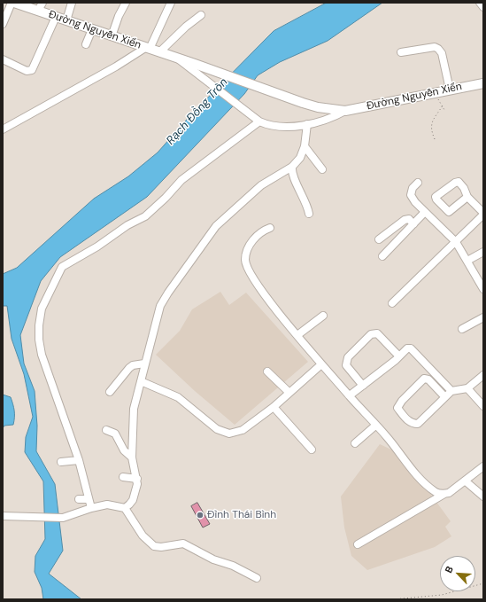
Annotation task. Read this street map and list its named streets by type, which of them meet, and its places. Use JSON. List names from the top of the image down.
{
  "streets": {
    "main road": ["Đường Nguyễn Xiển"]
  },
  "water": ["Rạch Đồng Tròn"],
  "places": ["Đình Thái Bình"],
  "north": "top left"
}
